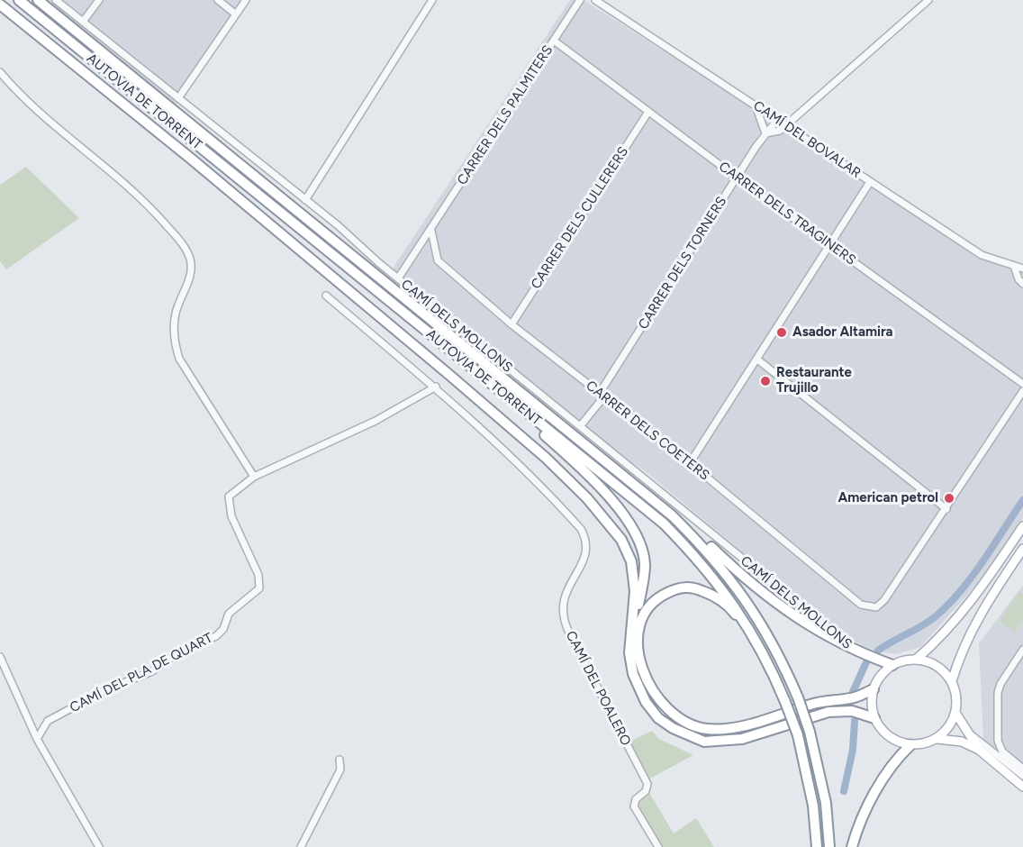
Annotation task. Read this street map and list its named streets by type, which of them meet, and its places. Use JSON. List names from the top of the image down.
{
  "streets": {
    "highway": ["AUTOVIA DE TORRENT"],
    "street": [
      "CARRER DELS PALMITERS",
      "CAMÍ DEL BOVALAR",
      "CARRER DELS TRAGINERS",
      "CARRER DELS CULLERERS",
      "CARRER DELS TORNERS",
      "CAMÍ DELS MOLLONS",
      "CARRER DELS COETERS",
      "CAMÍ DEL PLA DE QUART",
      "CAMÍ DEL POALERO"
    ]
  },
  "crossings": [
    ["CARRER DELS PALMITERS", "CARRER DELS TRAGINERS"],
    ["CARRER DELS PALMITERS", "CAMÍ DELS MOLLONS"],
    ["CARRER DELS PALMITERS", "CARRER DELS COETERS"],
    ["CAMÍ DEL BOVALAR", "CARRER DELS TORNERS"],
    ["CARRER DELS TRAGINERS", "CARRER DELS CULLERERS"],
    ["CARRER DELS TRAGINERS", "CARRER DELS TORNERS"],
    ["CARRER DELS CULLERERS", "CARRER DELS COETERS"],
    ["CARRER DELS TORNERS", "CAMÍ DELS MOLLONS"],
    ["CARRER DELS TORNERS", "CARRER DELS COETERS"],
    ["CAMÍ DEL PLA DE QUART", "CAMÍ DEL POALERO"]
  ],
  "places": ["Asador Altamira", "Restaurante Trujillo", "American petrol"]
}
